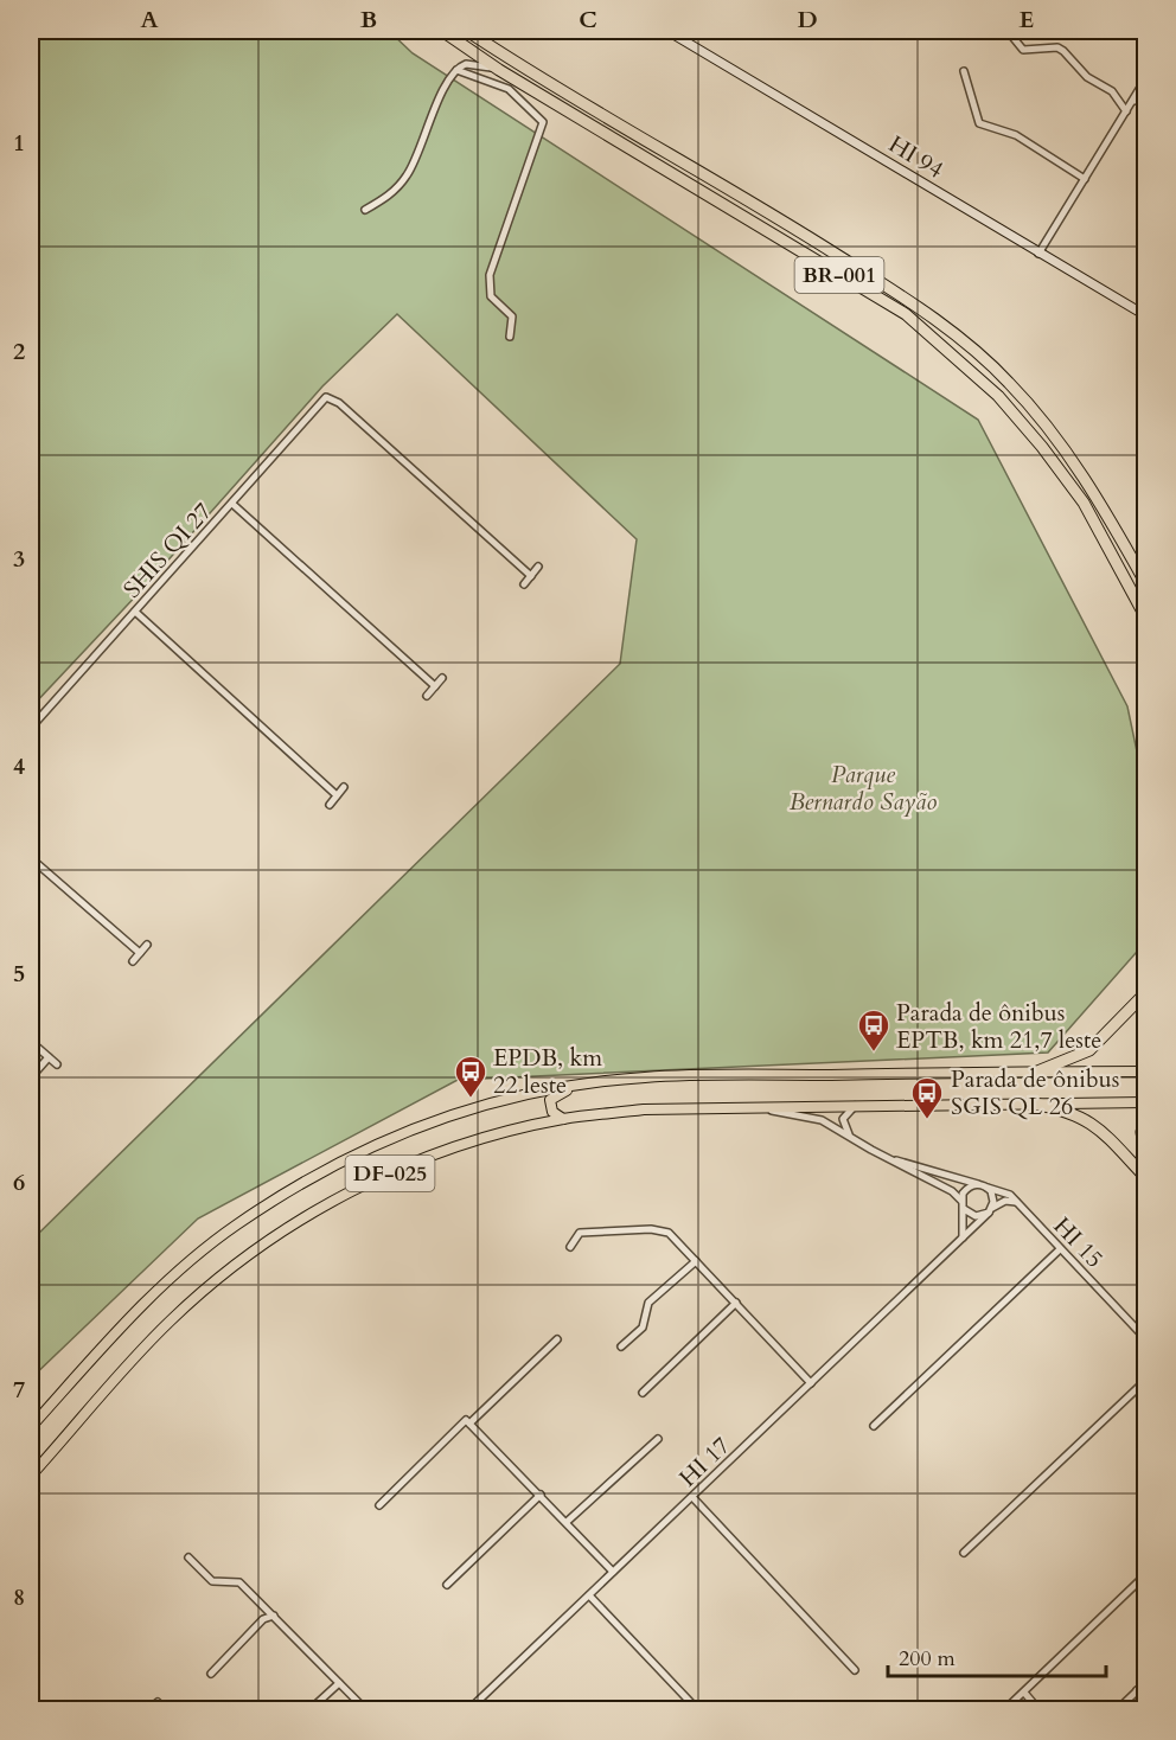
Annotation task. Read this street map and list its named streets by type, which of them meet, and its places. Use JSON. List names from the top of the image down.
{
  "streets": {
    "highway": ["BR-001"],
    "main road": ["DF-025"],
    "street": [
      "HI 94",
      "SHIS QI 27",
      "HI 15",
      "HI 17"
    ]
  },
  "crossings": [
    ["HI 15", "HI 17"]
  ],
  "parks": ["Parque Bernardo Sayão"],
  "places": {
    "bus stop": ["Parada de ônibus EPTB, km 21,7 leste", "EPDB, km 22 leste", "Parada de ônibus SGIS QL 26"]
  },
  "scale_bar": "200 m",
  "grid": {
    "columns": [
      "A",
      "B",
      "C",
      "D",
      "E"
    ],
    "rows": [
      "1",
      "2",
      "3",
      "4",
      "5",
      "6",
      "7",
      "8"
    ]
  }
}
